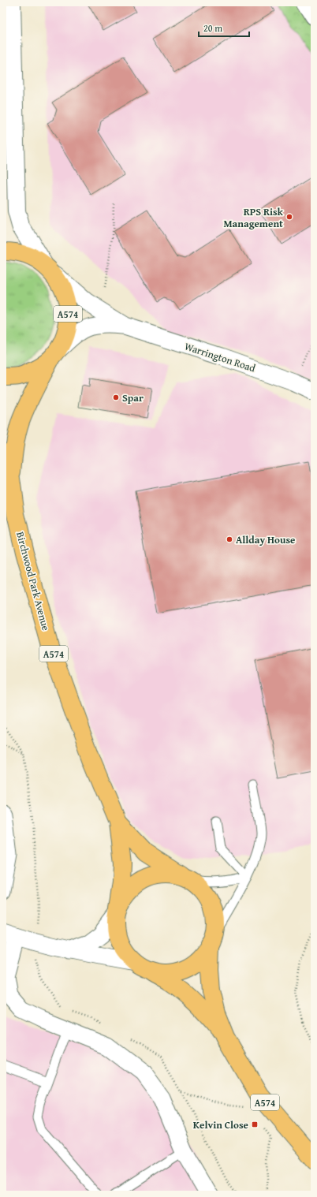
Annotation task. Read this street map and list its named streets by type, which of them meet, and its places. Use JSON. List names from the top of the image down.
{
  "streets": {
    "main road": ["A574", "Birchwood Park Avenue"],
    "street": ["Warrington Road"]
  },
  "crossings": [
    ["A574", "Warrington Road"],
    ["A574", "Birchwood Park Avenue"],
    ["Warrington Road", "Birchwood Park Avenue"]
  ],
  "places": {
    "other": ["RPS Risk Management", "Spar", "Allday House"],
    "transit": ["Kelvin Close"]
  },
  "scale_bar": "20 m"
}
